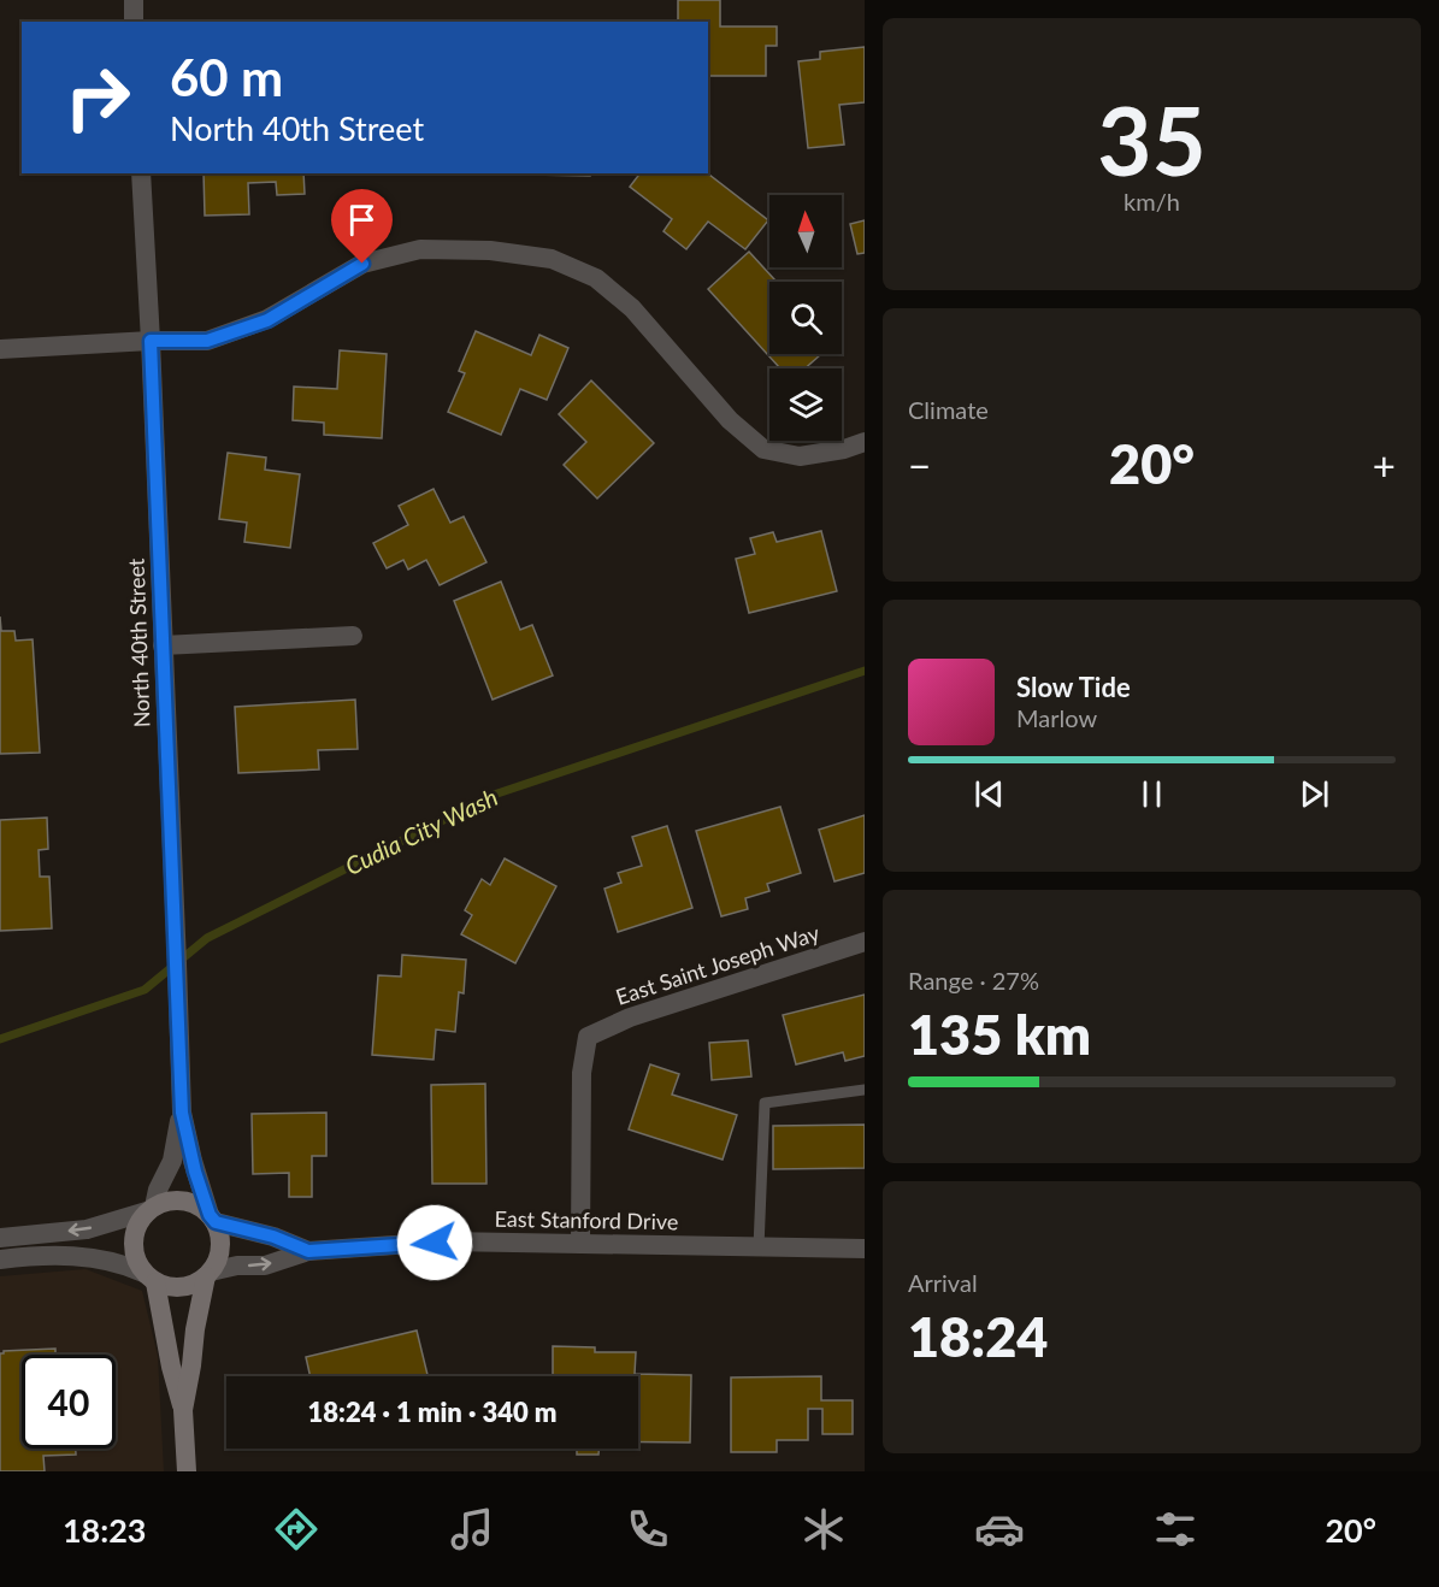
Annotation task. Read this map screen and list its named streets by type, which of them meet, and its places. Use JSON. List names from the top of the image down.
{
  "streets": {
    "street": ["North 40th Street", "East Saint Joseph Way", "East Stanford Drive"]
  },
  "crossings": [
    ["North 40th Street", "East Stanford Drive"],
    ["East Saint Joseph Way", "East Stanford Drive"]
  ],
  "water": ["Cudia City Wash"],
  "north": "top",
  "page": {
    "tile": [
      ["35", "km/h"],
      "Climate",
      ["Range · 27%", "135 km"],
      ["Arrival", "18:24"]
    ],
    "turn": ["60 m", "North 40th Street"],
    "heat": ["−", "20°", "+"],
    "song": ["Slow Tide", "Marlow"],
    "limit": "40",
    "trip": "18:24 · 1 min · 340 m",
    "tabs": ["18:23", "20°"]
  }
}
